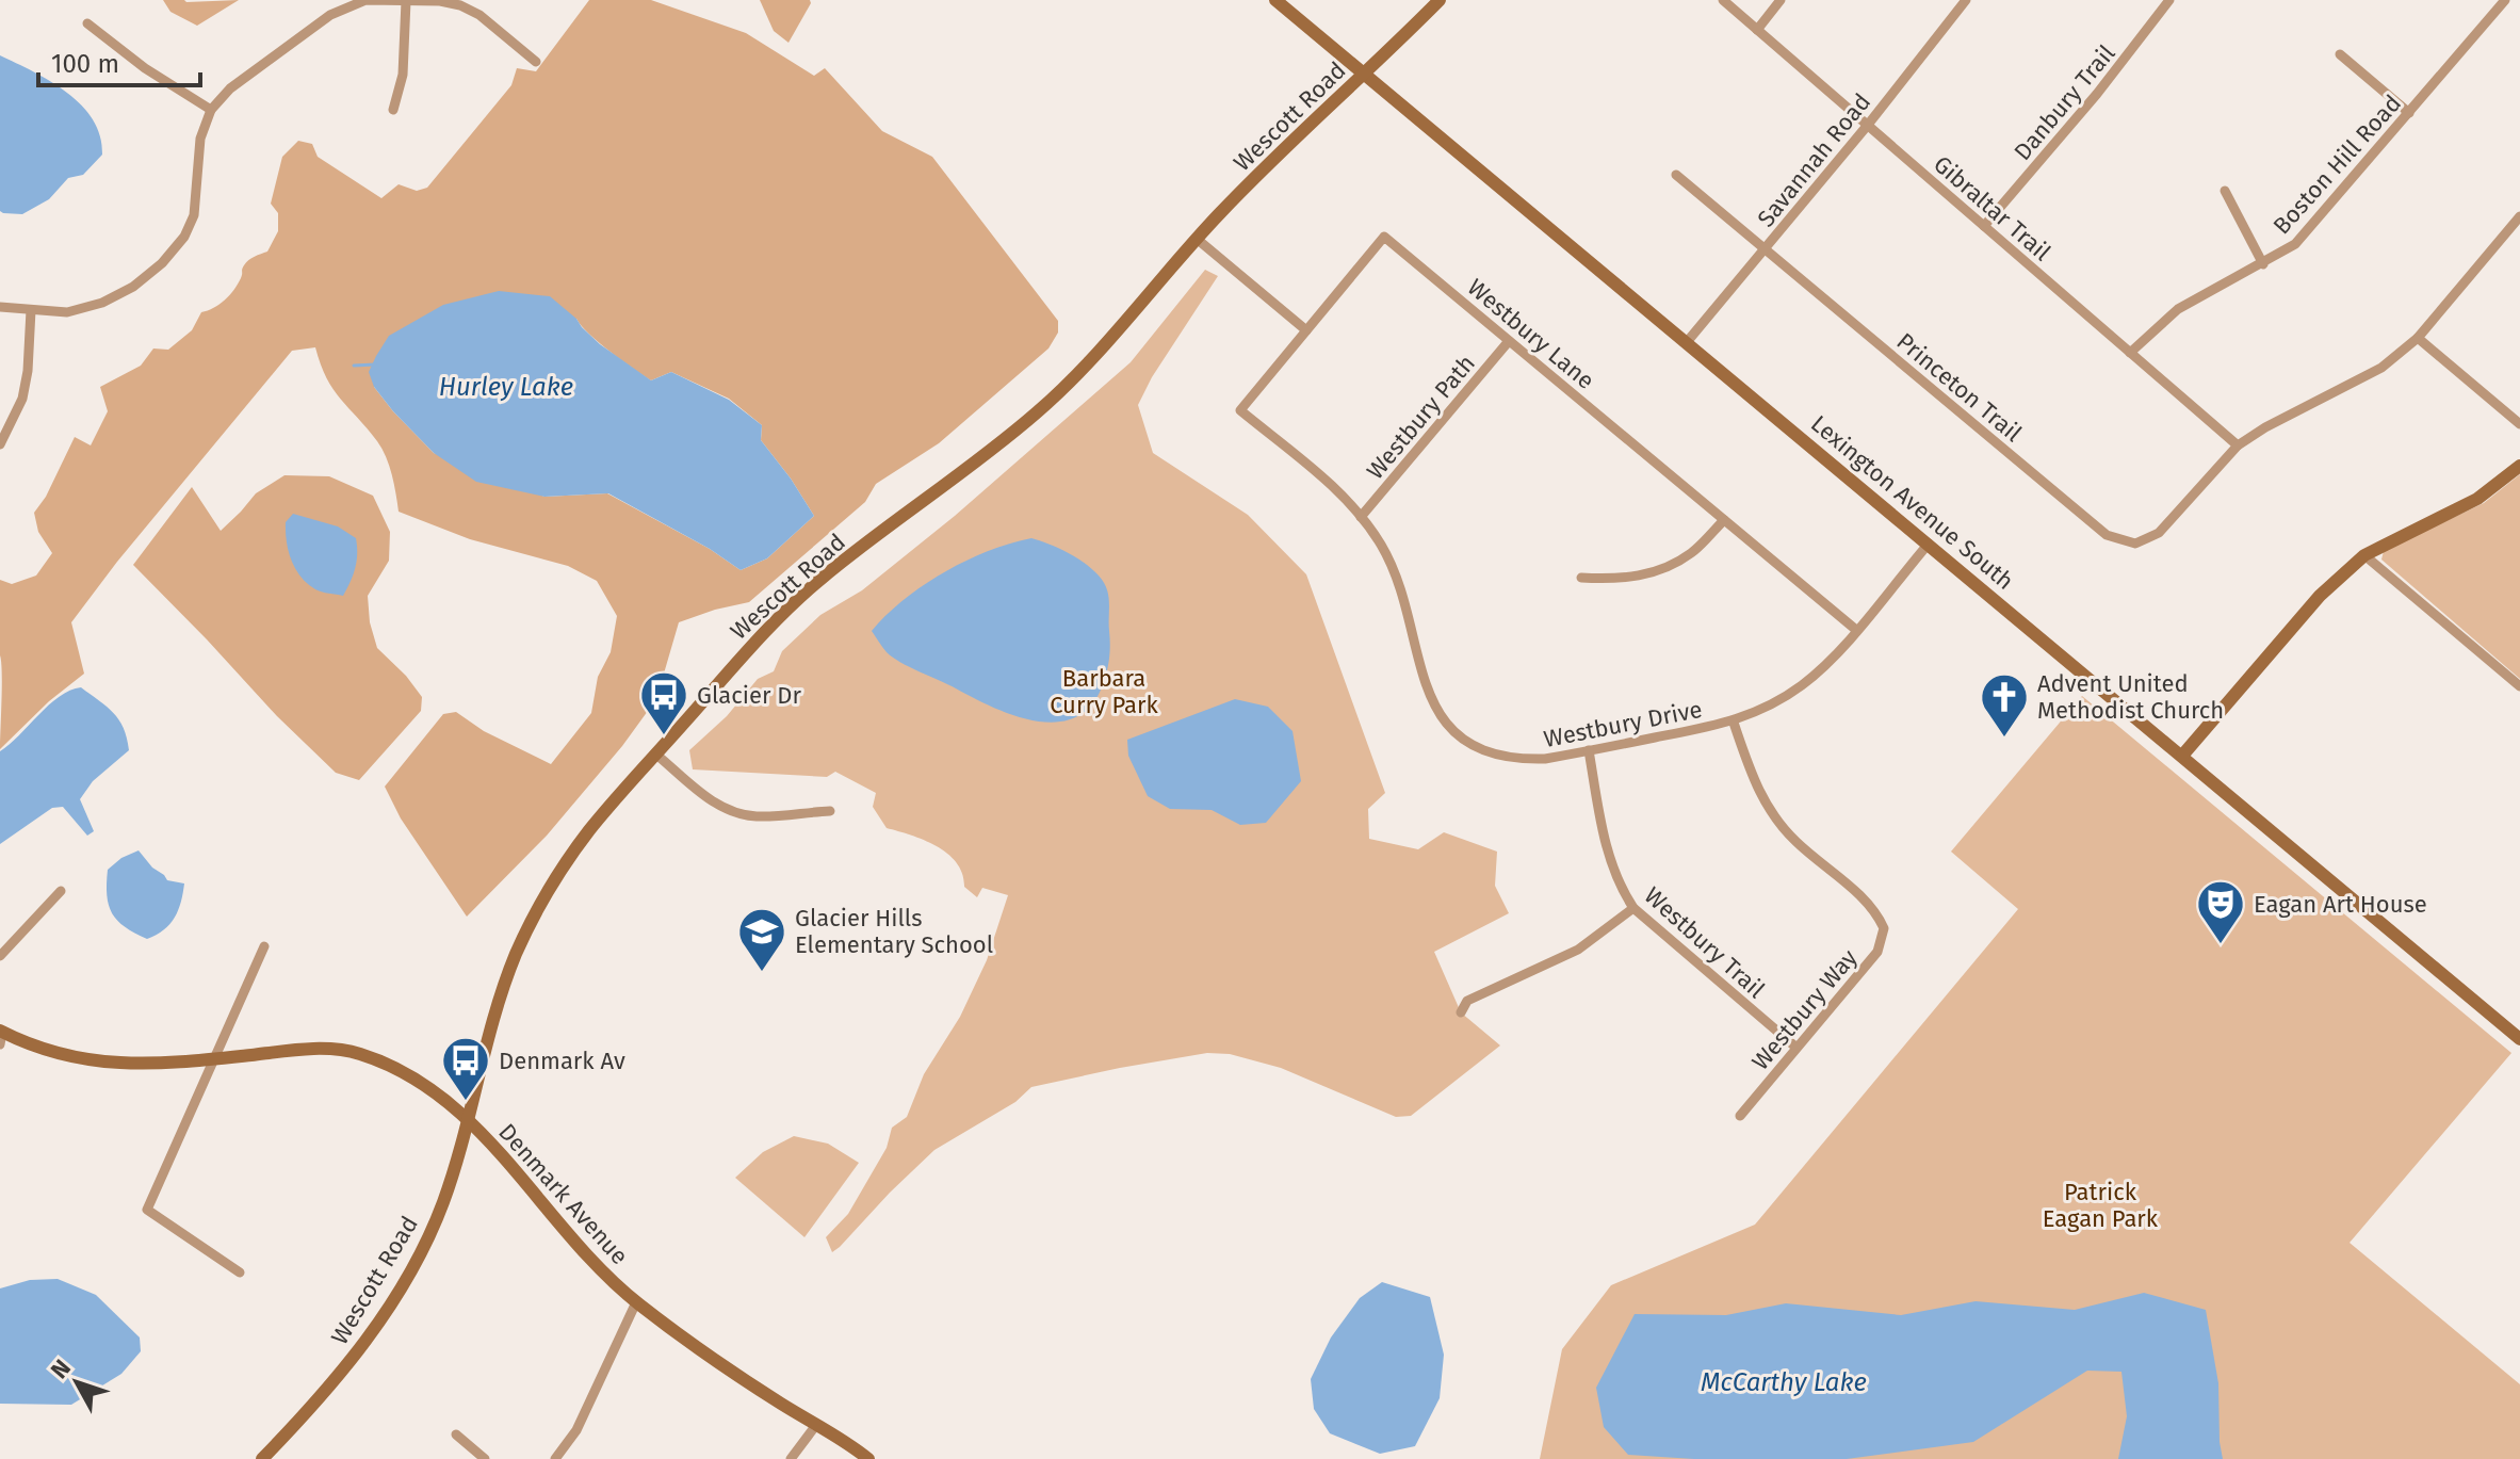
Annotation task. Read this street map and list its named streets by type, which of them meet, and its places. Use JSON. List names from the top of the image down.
{
  "streets": {
    "street": [
      "Danbury Trail",
      "Wescott Road",
      "Savannah Road",
      "Boston Hill Road",
      "Gibraltar Trail",
      "Westbury Lane",
      "Princeton Trail",
      "Westbury Path",
      "Lexington Avenue South",
      "Westbury Drive",
      "Westbury Trail",
      "Westbury Way",
      "Denmark Avenue"
    ]
  },
  "crossings": [
    ["Danbury Trail", "Gibraltar Trail"],
    ["Wescott Road", "Lexington Avenue South"],
    ["Wescott Road", "Denmark Avenue"],
    ["Savannah Road", "Gibraltar Trail"],
    ["Savannah Road", "Princeton Trail"],
    ["Savannah Road", "Lexington Avenue South"],
    ["Boston Hill Road", "Gibraltar Trail"],
    ["Gibraltar Trail", "Princeton Trail"],
    ["Westbury Lane", "Westbury Path"],
    ["Westbury Lane", "Westbury Drive"],
    ["Westbury Path", "Westbury Drive"],
    ["Lexington Avenue South", "Westbury Drive"],
    ["Westbury Drive", "Westbury Trail"],
    ["Westbury Drive", "Westbury Way"],
    ["Westbury Trail", "Westbury Way"]
  ],
  "water": ["Hurley Lake", "McCarthy Lake"],
  "parks": ["Barbara Curry Park", "Patrick Eagan Park"],
  "places": {
    "bus stop": ["Glacier Dr", "Denmark Av"],
    "church": ["Advent United Methodist Church"],
    "theatre": ["Eagan Art House"],
    "school or university": ["Glacier Hills Elementary School"]
  },
  "scale_bar": "100 m",
  "north": "top left"
}
